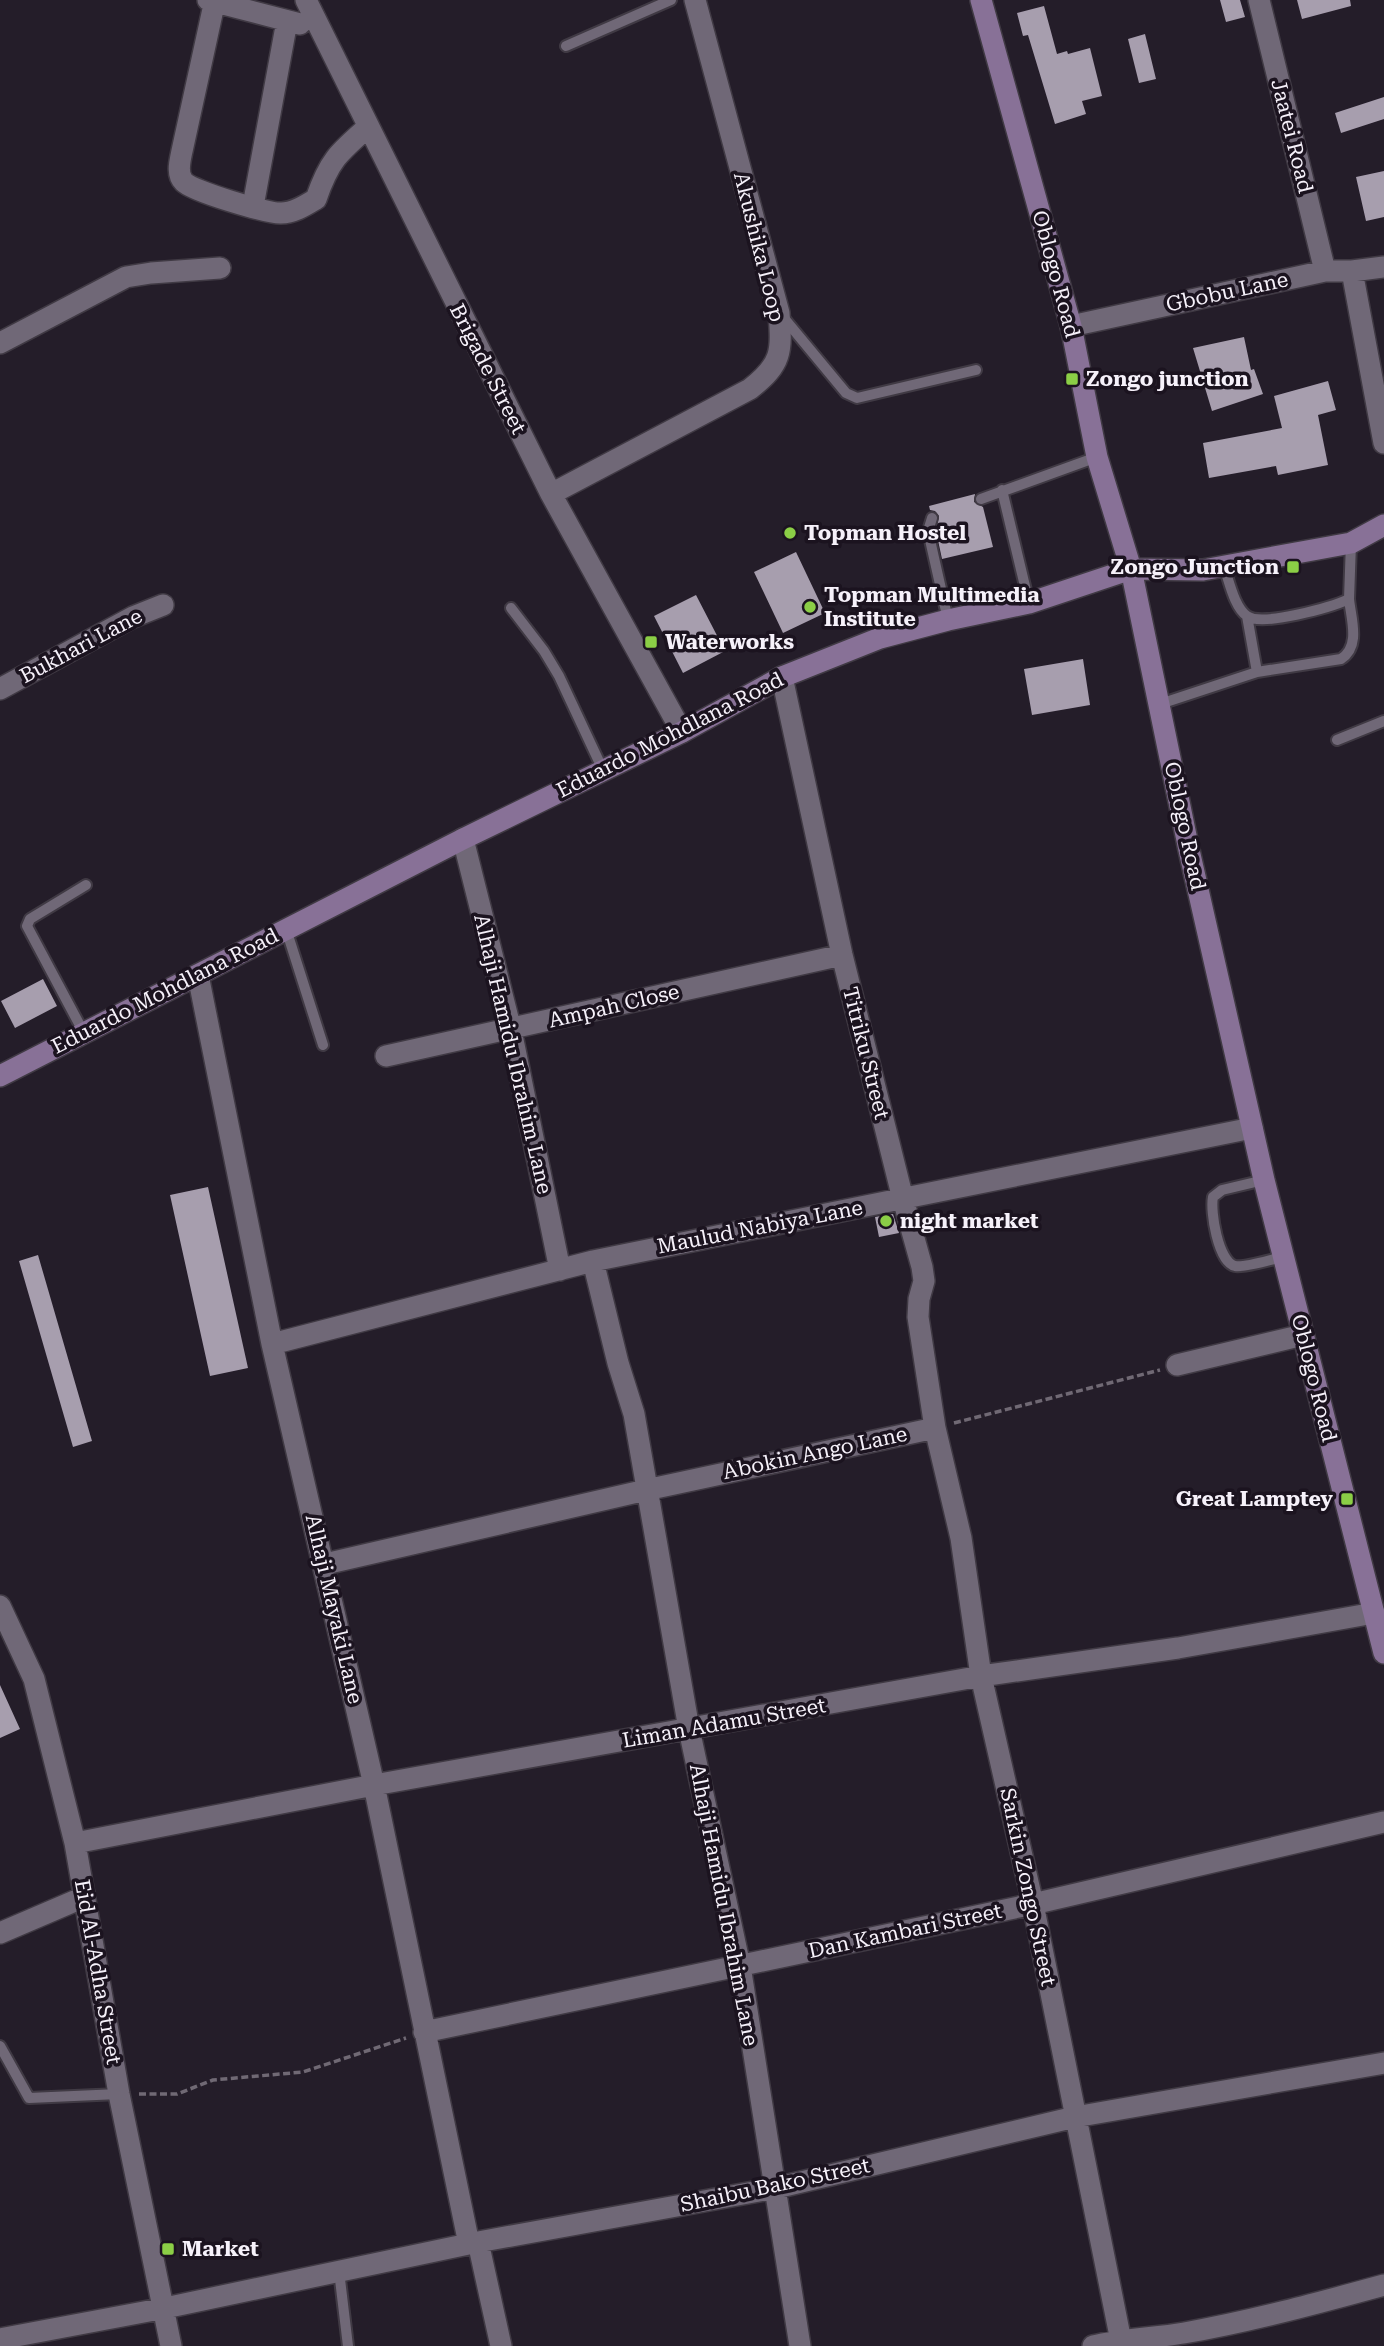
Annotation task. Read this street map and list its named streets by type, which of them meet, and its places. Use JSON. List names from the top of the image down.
{
  "streets": {
    "main road": ["Oblogo Road", "Eduardo Mohdlana Road"],
    "street": [
      "Jaatei Road",
      "Akushika Loop",
      "Gbobu Lane",
      "Brigade Street",
      "Bukhari Lane",
      "Ampah Close",
      "Titriku Street",
      "Alhaji Hamidu Ibrahim Lane",
      "Maulud Nabiya Lane",
      "Abokin Ango Lane",
      "Alhaji Mayaki Lane",
      "Liman Adamu Street",
      "Sarkin Zongo Street",
      "Dan Kambari Street",
      "Eid Al-Adha Street",
      "Shaibu Bako Street"
    ]
  },
  "crossings": [
    ["Jaatei Road", "Gbobu Lane"],
    ["Akushika Loop", "Brigade Street"],
    ["Oblogo Road", "Gbobu Lane"],
    ["Oblogo Road", "Eduardo Mohdlana Road"],
    ["Oblogo Road", "Maulud Nabiya Lane"],
    ["Oblogo Road", "Liman Adamu Street"],
    ["Brigade Street", "Eduardo Mohdlana Road"],
    ["Eduardo Mohdlana Road", "Titriku Street"],
    ["Eduardo Mohdlana Road", "Alhaji Hamidu Ibrahim Lane"],
    ["Eduardo Mohdlana Road", "Alhaji Mayaki Lane"],
    ["Ampah Close", "Titriku Street"],
    ["Ampah Close", "Alhaji Hamidu Ibrahim Lane"],
    ["Titriku Street", "Maulud Nabiya Lane"],
    ["Titriku Street", "Abokin Ango Lane"],
    ["Titriku Street", "Sarkin Zongo Street"],
    ["Alhaji Hamidu Ibrahim Lane", "Maulud Nabiya Lane"],
    ["Alhaji Hamidu Ibrahim Lane", "Abokin Ango Lane"],
    ["Alhaji Hamidu Ibrahim Lane", "Liman Adamu Street"],
    ["Alhaji Hamidu Ibrahim Lane", "Dan Kambari Street"],
    ["Alhaji Hamidu Ibrahim Lane", "Shaibu Bako Street"],
    ["Maulud Nabiya Lane", "Alhaji Mayaki Lane"],
    ["Abokin Ango Lane", "Alhaji Mayaki Lane"],
    ["Abokin Ango Lane", "Sarkin Zongo Street"],
    ["Alhaji Mayaki Lane", "Liman Adamu Street"],
    ["Alhaji Mayaki Lane", "Dan Kambari Street"],
    ["Alhaji Mayaki Lane", "Shaibu Bako Street"],
    ["Liman Adamu Street", "Sarkin Zongo Street"],
    ["Liman Adamu Street", "Eid Al-Adha Street"],
    ["Sarkin Zongo Street", "Dan Kambari Street"],
    ["Sarkin Zongo Street", "Shaibu Bako Street"],
    ["Eid Al-Adha Street", "Shaibu Bako Street"]
  ],
  "places": {
    "transit": [
      "Zongo junction",
      "Zongo Junction",
      "Waterworks",
      "Great Lamptey",
      "Market"
    ],
    "other": ["Topman Hostel", "Topman Multimedia Institute", "night market"]
  }
}
